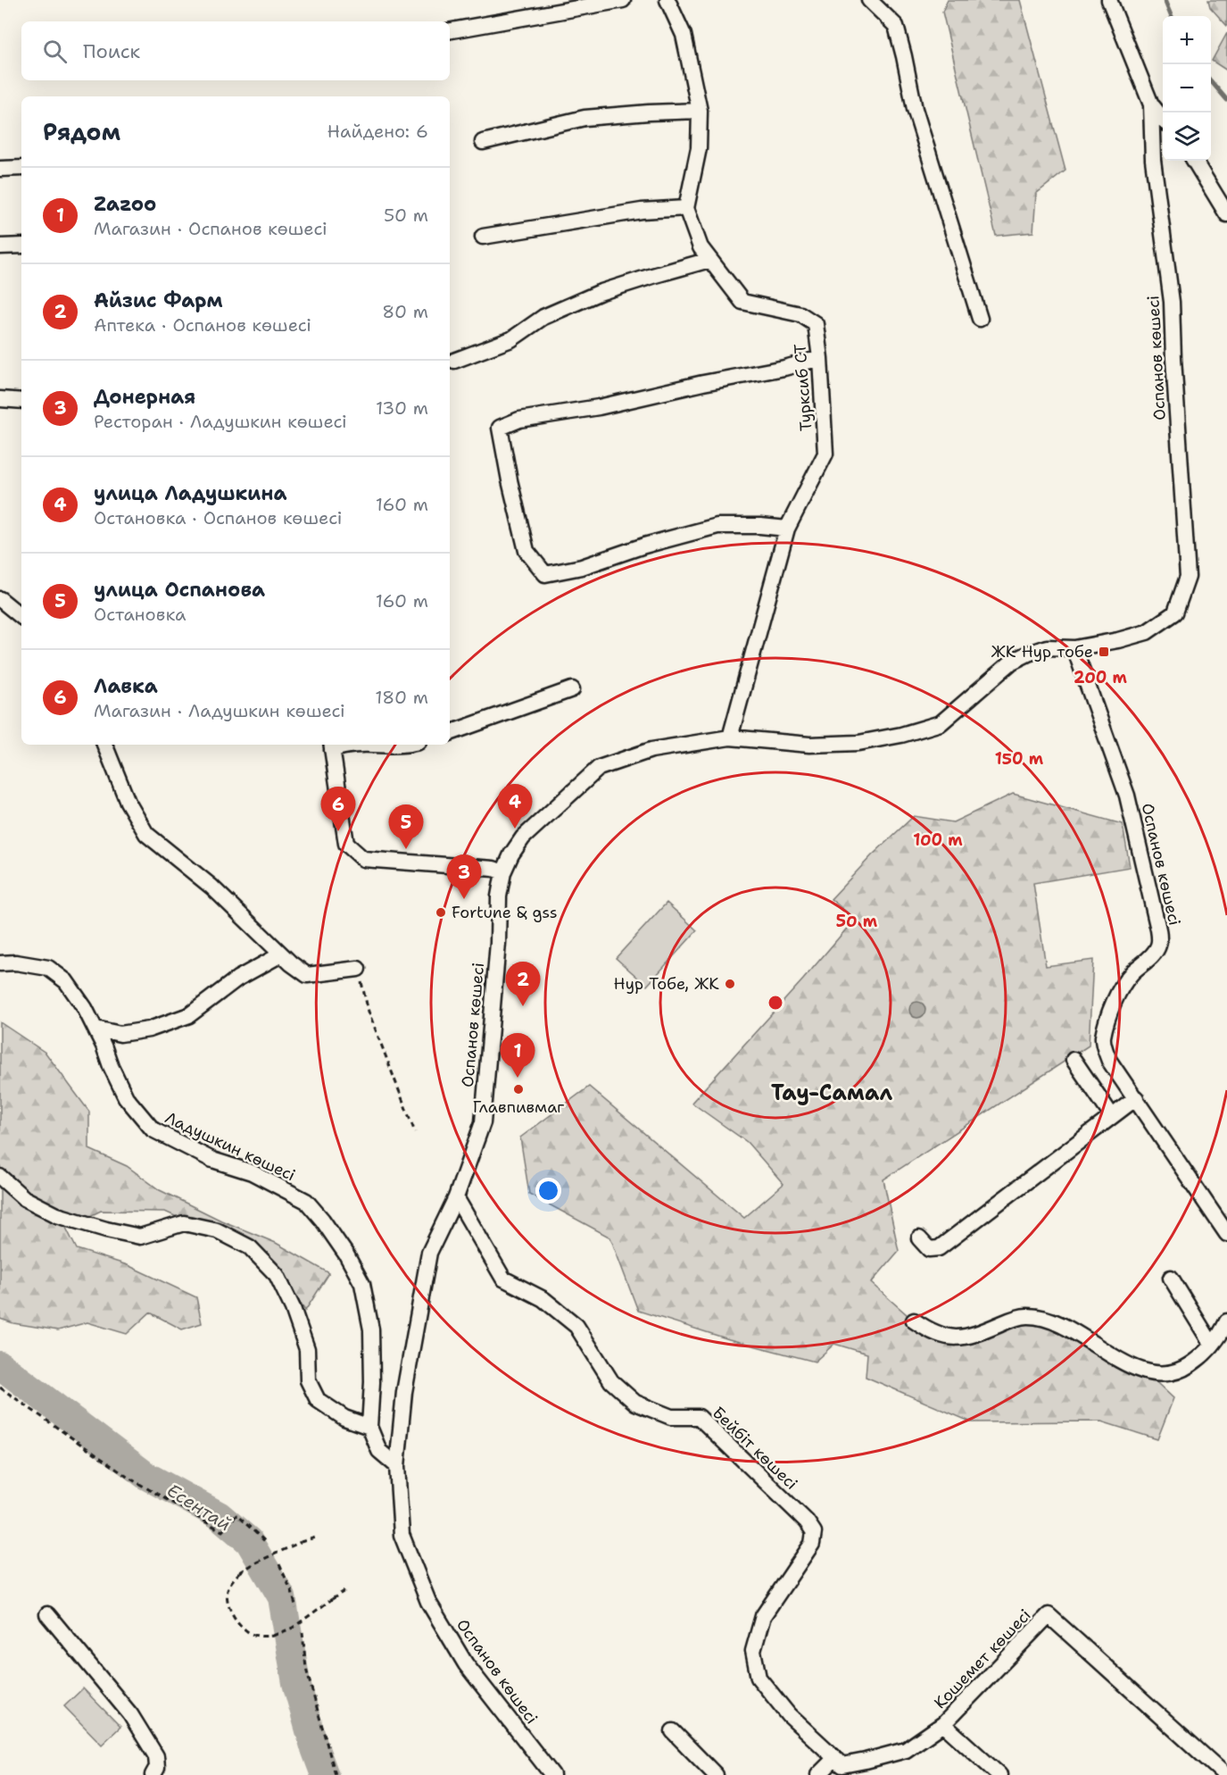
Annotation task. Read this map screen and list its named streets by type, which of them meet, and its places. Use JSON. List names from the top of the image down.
{
  "streets": {
    "street": [
      "Оспанов көшесі",
      "Турксиб СТ",
      "Ладушкин көшесі",
      "Бейбіт көшесі",
      "Кошемет көшесі"
    ]
  },
  "crossings": [
    ["Оспанов көшесі", "Турксиб СТ"],
    ["Оспанов көшесі", "Ладушкин көшесі"],
    ["Оспанов көшесі", "Бейбіт көшесі"],
    ["Бейбіт көшесі", "Кошемет көшесі"]
  ],
  "districts": ["Тау-Самал"],
  "water": ["Есентай"],
  "places": {
    "transit": ["ЖК Нур тобе"],
    "other": ["Fortune & gss", "Нур Тобе, ЖК", "Главпивмаг"]
  },
  "page": {
    "map_buttons": ["+", "−"],
    "search": "Поиск",
    "heading": ["Рядом", "Найдено: 6"],
    "list": [
      {
        "mark": "1",
        "name": "Zazoo",
        "note": "Магазин · Оспанов көшесі",
        "value": "50 m"
      },
      {
        "mark": "2",
        "name": "Айзис Фарм",
        "note": "Аптека · Оспанов көшесі",
        "value": "80 m"
      },
      {
        "mark": "3",
        "name": "Донерная",
        "note": "Ресторан · Ладушкин көшесі",
        "value": "130 m"
      },
      {
        "mark": "4",
        "name": "улица Ладушкина",
        "note": "Остановка · Оспанов көшесі",
        "value": "160 m"
      },
      {
        "mark": "5",
        "name": "улица Оспанова",
        "note": "Остановка",
        "value": "160 m"
      },
      {
        "mark": "6",
        "name": "Лавка",
        "note": "Магазин · Ладушкин көшесі",
        "value": "180 m"
      }
    ],
    "pins": [
      "4",
      "6",
      "5",
      "3",
      "2",
      "1"
    ]
  },
  "rings": [
    "200 m",
    "150 m",
    "100 m",
    "50 m"
  ]
}
